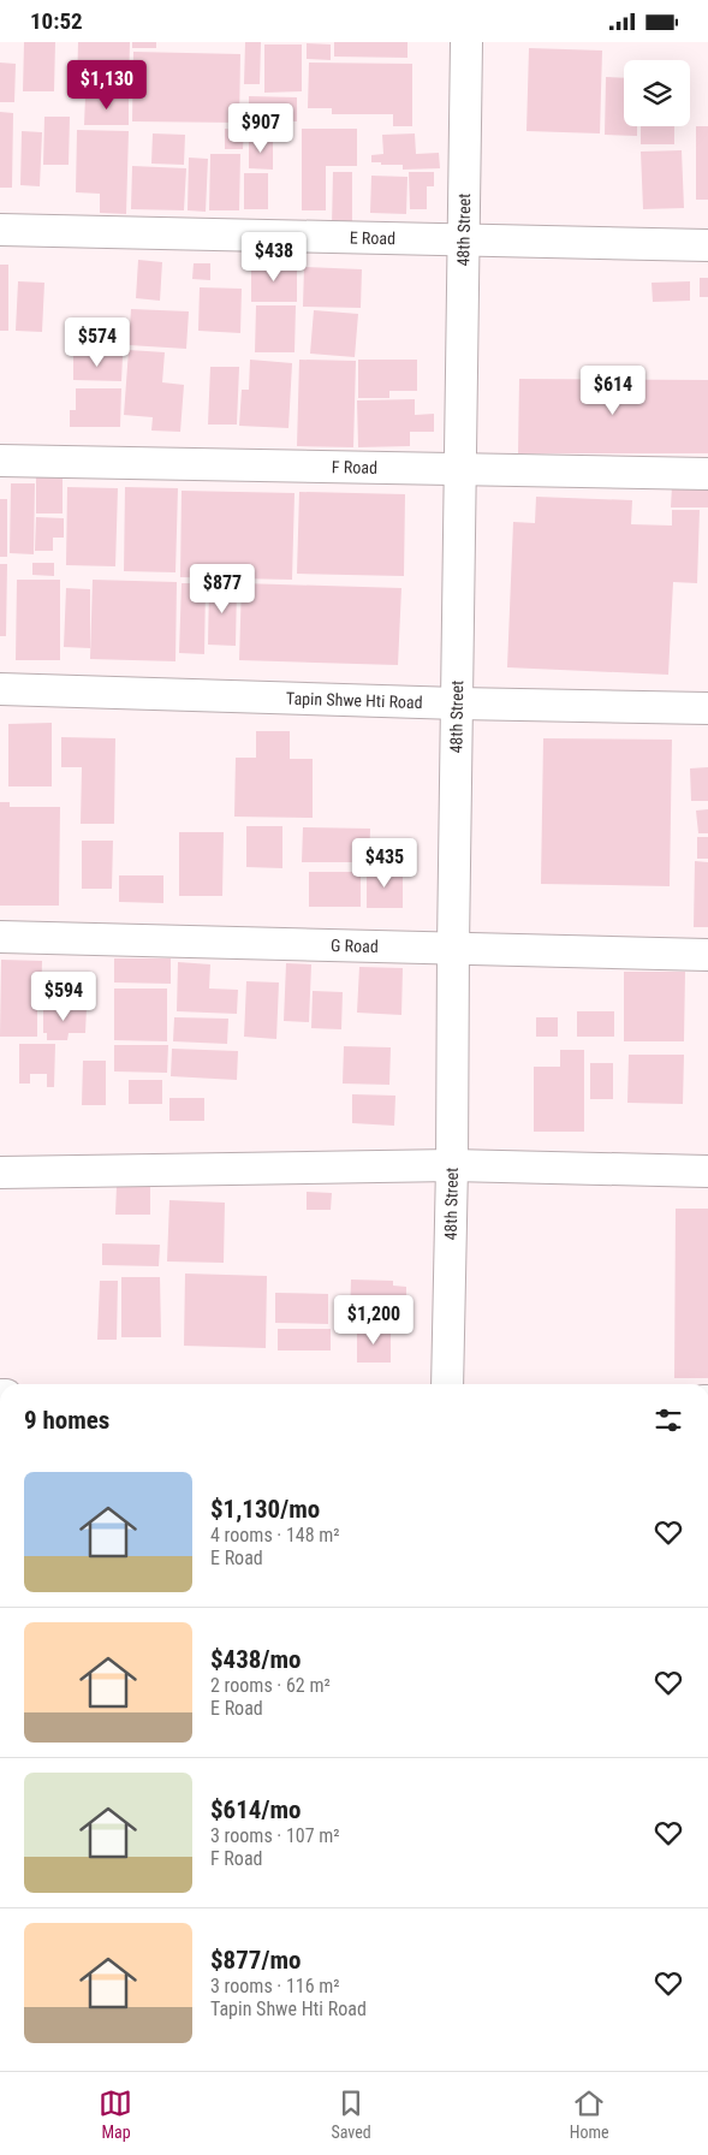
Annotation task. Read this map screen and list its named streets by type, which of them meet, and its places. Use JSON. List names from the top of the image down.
{
  "streets": {
    "street": [
      "48th Street",
      "E Road",
      "F Road",
      "Tapin Shwe Hti Road",
      "G Road"
    ]
  },
  "crossings": [
    ["48th Street", "E Road"],
    ["48th Street", "F Road"],
    ["48th Street", "Tapin Shwe Hti Road"],
    ["48th Street", "G Road"]
  ],
  "page": {
    "status": "10:52",
    "price": [
      "$1,130",
      "$907",
      "$438",
      "$574",
      "$614",
      "$877",
      "$435",
      "$594",
      "$1,200"
    ],
    "heading": "9 homes",
    "list": [
      {
        "name": "$1,130/mo",
        "note": "4 rooms · 148 m² · E Road"
      },
      {
        "name": "$438/mo",
        "note": "2 rooms · 62 m² · E Road"
      },
      {
        "name": "$614/mo",
        "note": "3 rooms · 107 m² · F Road"
      },
      {
        "name": "$877/mo",
        "note": "3 rooms · 116 m² · Tapin Shwe Hti Road"
      }
    ],
    "tabs": ["Map", "Saved", "Home"]
  }
}
